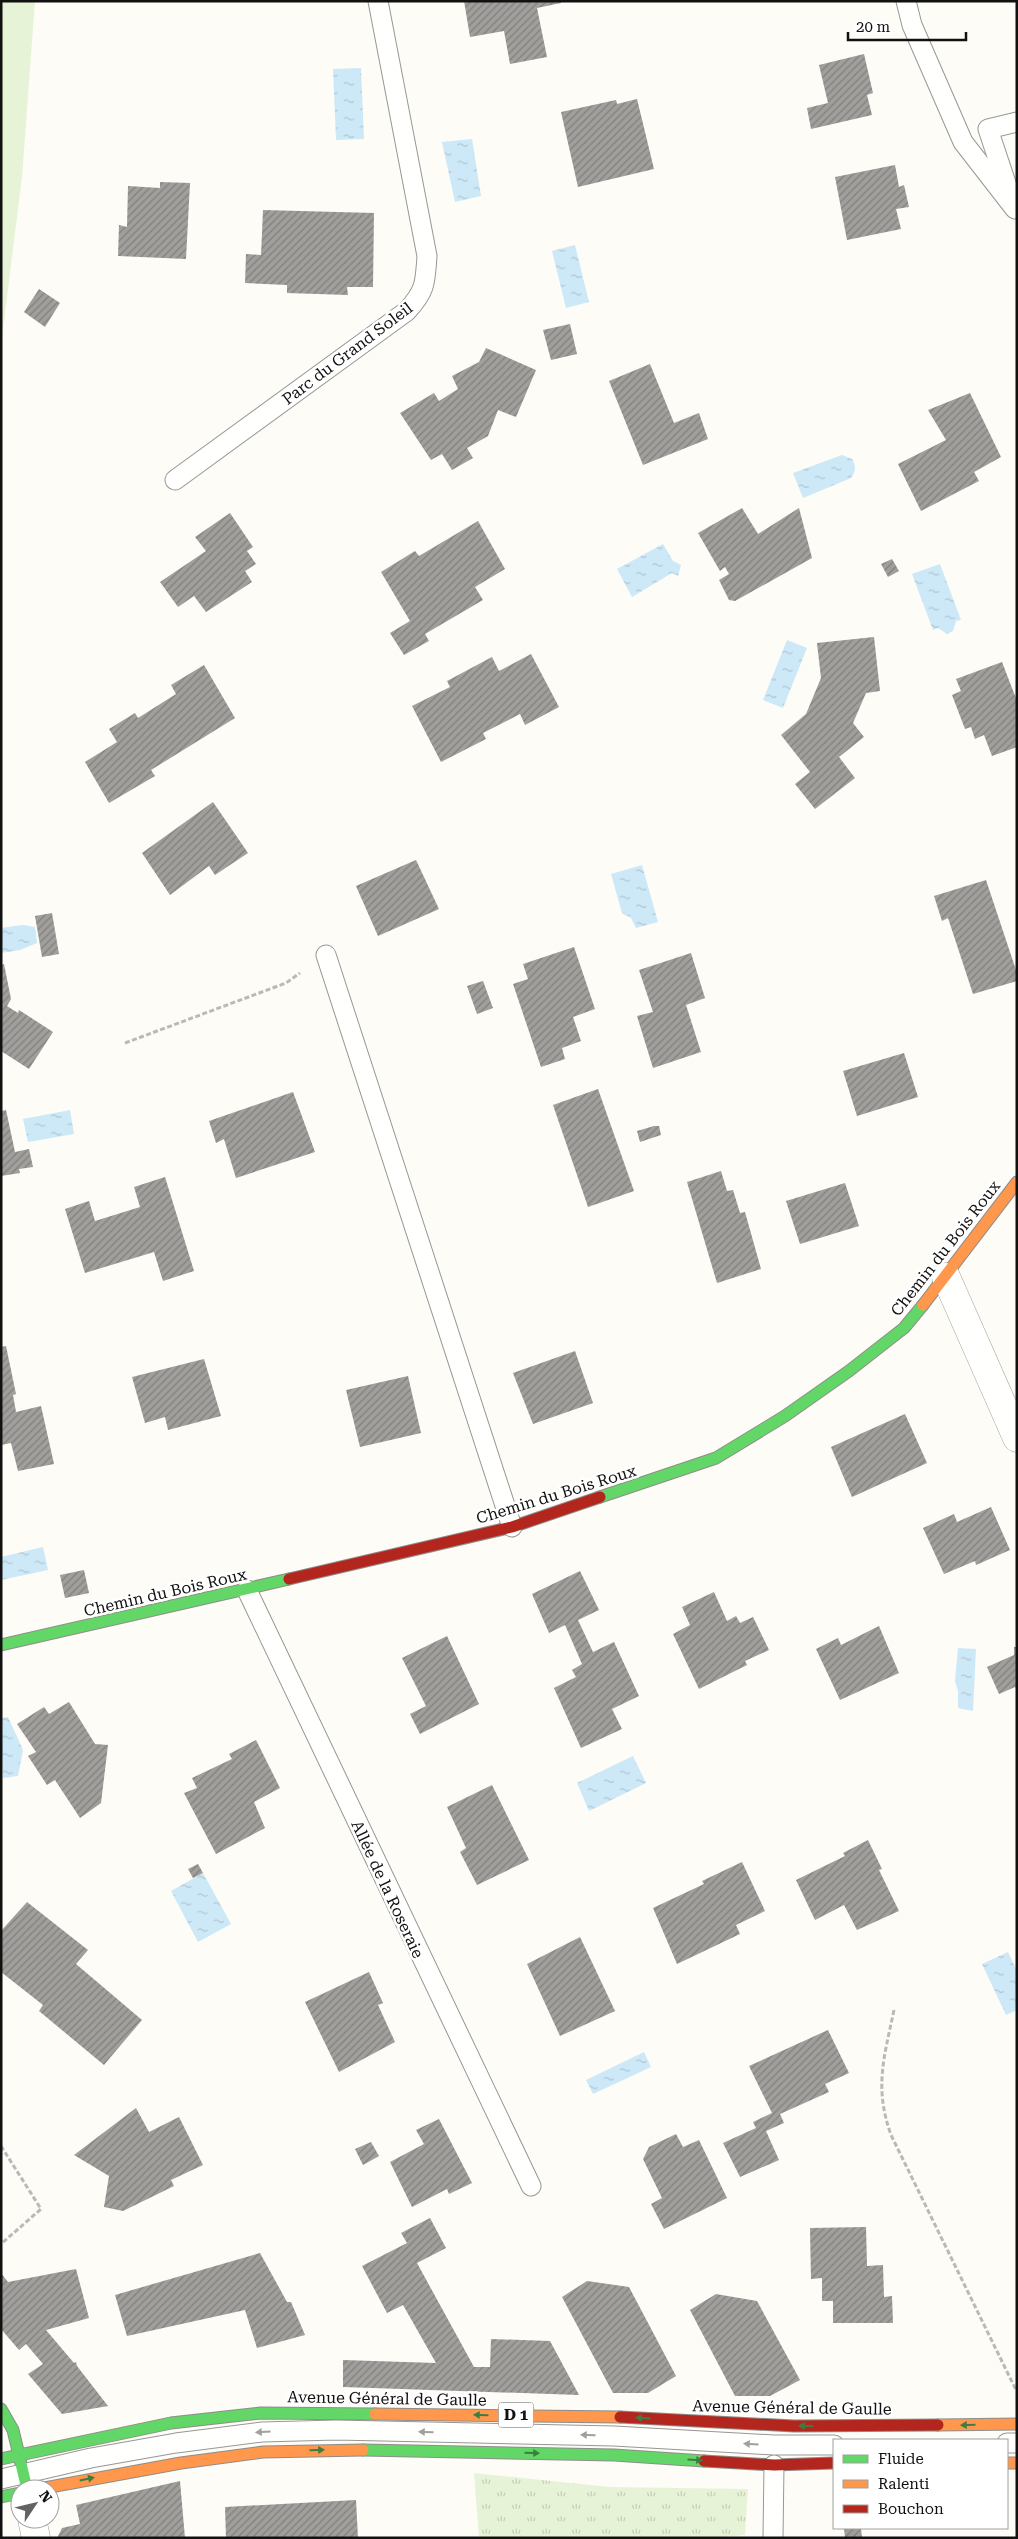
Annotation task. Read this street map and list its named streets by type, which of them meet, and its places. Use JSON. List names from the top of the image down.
{
  "streets": {
    "main road": ["Chemin du Bois Roux", "Avenue Général de Gaulle", "D 1"],
    "lane": ["Parc du Grand Soleil", "Allée de la Roseraie"]
  },
  "crossings": [
    ["Chemin du Bois Roux", "Allée de la Roseraie"]
  ],
  "legend": ["Fluide", "Ralenti", "Bouchon"],
  "scale_bar": "20 m",
  "north": "top right"
}
